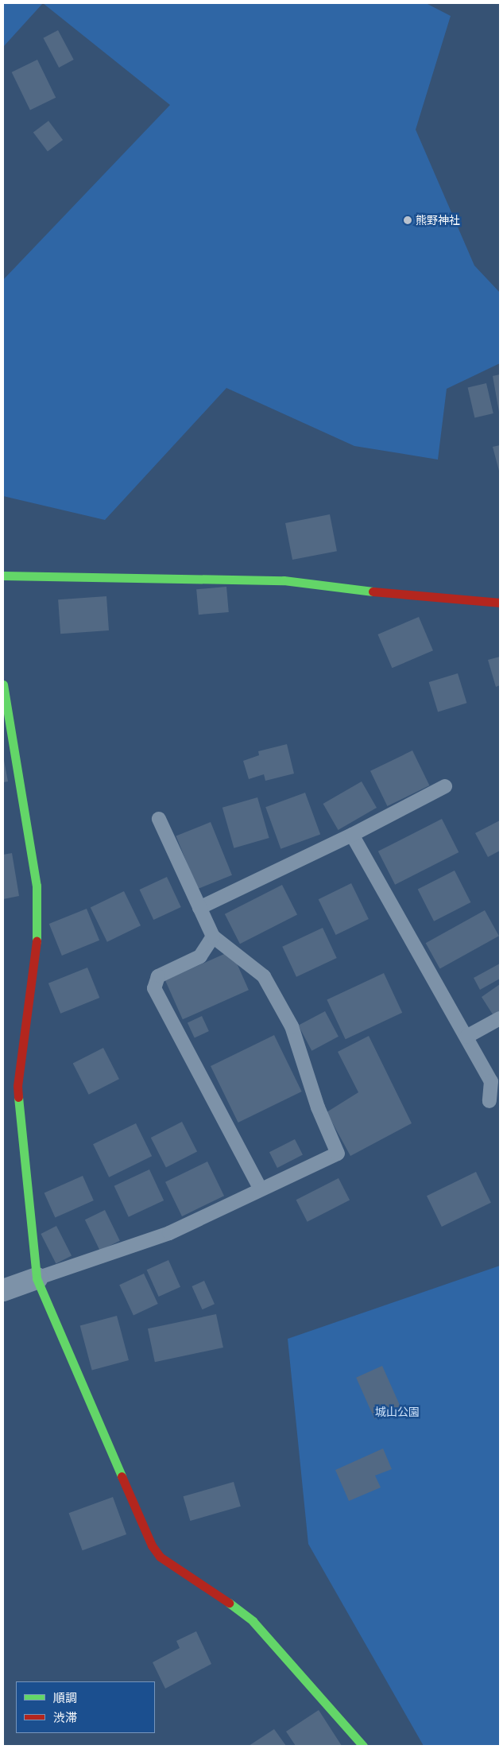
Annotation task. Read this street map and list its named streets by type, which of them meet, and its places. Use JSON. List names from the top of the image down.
{
  "parks": ["城山公園"],
  "places": ["熊野神社"],
  "legend": ["順調", "渋滞"]
}
